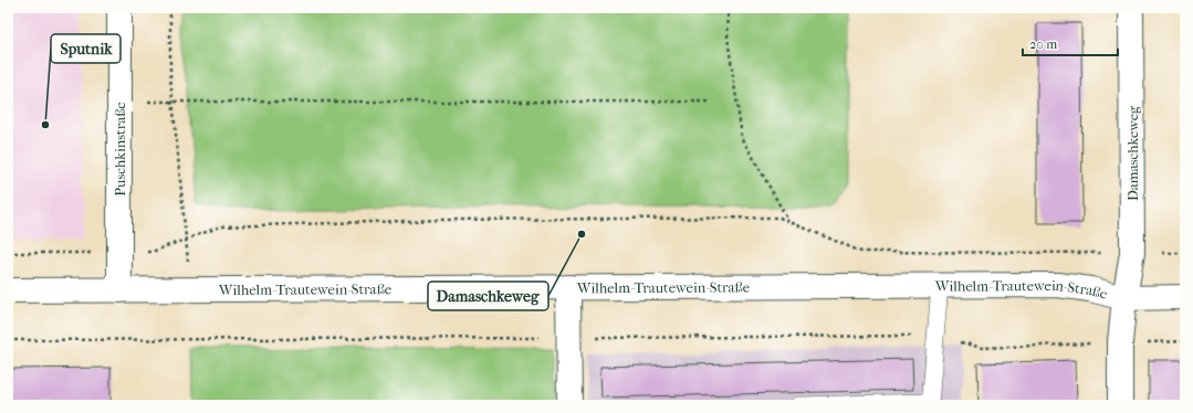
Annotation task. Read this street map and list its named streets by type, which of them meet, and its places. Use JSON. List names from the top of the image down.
{
  "streets": {
    "street": ["Puschkinstraße", "Damaschkeweg", "Wilhelm-Trautewein-Straße"]
  },
  "crossings": [
    ["Puschkinstraße", "Wilhelm-Trautewein-Straße"],
    ["Damaschkeweg", "Wilhelm-Trautewein-Straße"]
  ],
  "places": ["Sputnik", "Damaschkeweg"],
  "scale_bar": "20 m"
}
